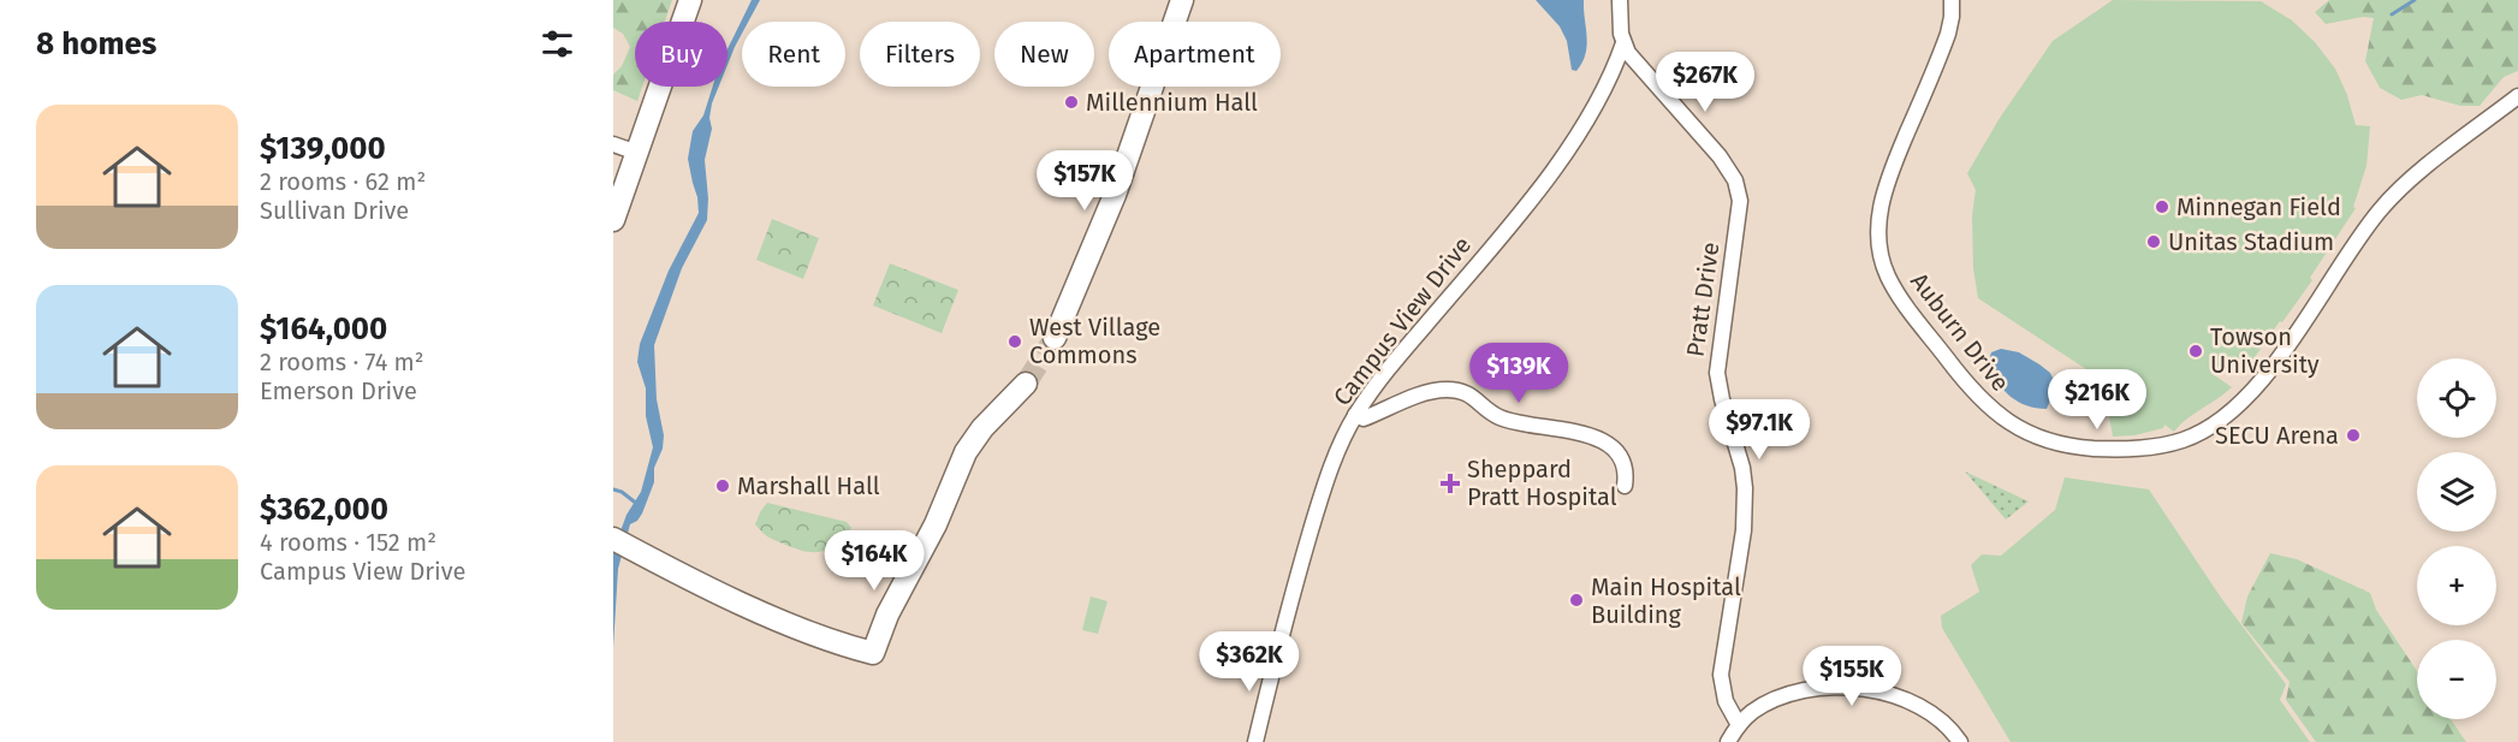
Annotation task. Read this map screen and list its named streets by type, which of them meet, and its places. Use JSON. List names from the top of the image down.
{
  "streets": {
    "street": ["Pratt Drive", "Campus View Drive", "Auburn Drive"]
  },
  "crossings": [
    ["Pratt Drive", "Campus View Drive"]
  ],
  "places": {
    "other": [
      "Millennium Hall",
      "Minnegan Field",
      "Unitas Stadium",
      "West Village Commons",
      "Towson University",
      "SECU Arena",
      "Marshall Hall",
      "Main Hospital Building"
    ],
    "health": ["Sheppard Pratt Hospital"]
  },
  "page": {
    "heading": "8 homes",
    "chip": [
      "Buy",
      "Rent",
      "Filters",
      "New",
      "Apartment"
    ],
    "price": [
      "$267K",
      "$157K",
      "$139K",
      "$216K",
      "$97.1K",
      "$164K",
      "$362K",
      "$155K"
    ],
    "list": [
      {
        "name": "$139,000",
        "note": "2 rooms · 62 m² · Sullivan Drive"
      },
      {
        "name": "$164,000",
        "note": "2 rooms · 74 m² · Emerson Drive"
      },
      {
        "name": "$362,000",
        "note": "4 rooms · 152 m² · Campus View Drive"
      }
    ],
    "map_buttons": ["+", "−"]
  }
}
